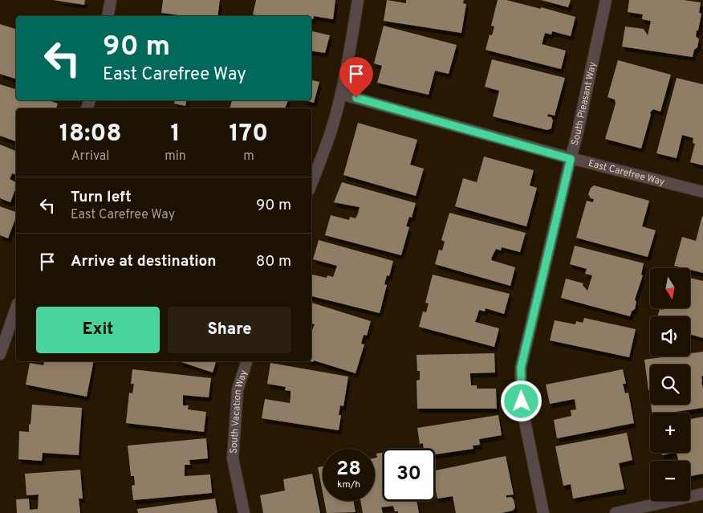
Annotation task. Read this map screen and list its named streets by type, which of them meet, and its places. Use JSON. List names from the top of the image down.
{
  "streets": {
    "street": ["South Pleasant Way", "East Carefree Way", "South Vacation Way"]
  },
  "crossings": [
    ["South Pleasant Way", "East Carefree Way"]
  ],
  "north": "bottom",
  "page": {
    "turn": ["90 m", "East Carefree Way"],
    "eta": [
      "18:08",
      "Arrival",
      "1",
      "min",
      "170",
      "m"
    ],
    "list": [
      {
        "name": "Turn left",
        "note": "East Carefree Way",
        "value": "90 m"
      },
      {
        "name": "Arrive at destination",
        "value": "80 m"
      }
    ],
    "map_buttons": ["+", "−"],
    "buttons": ["Exit", "Share"],
    "speed": "28 km/h",
    "limit": "30"
  }
}
